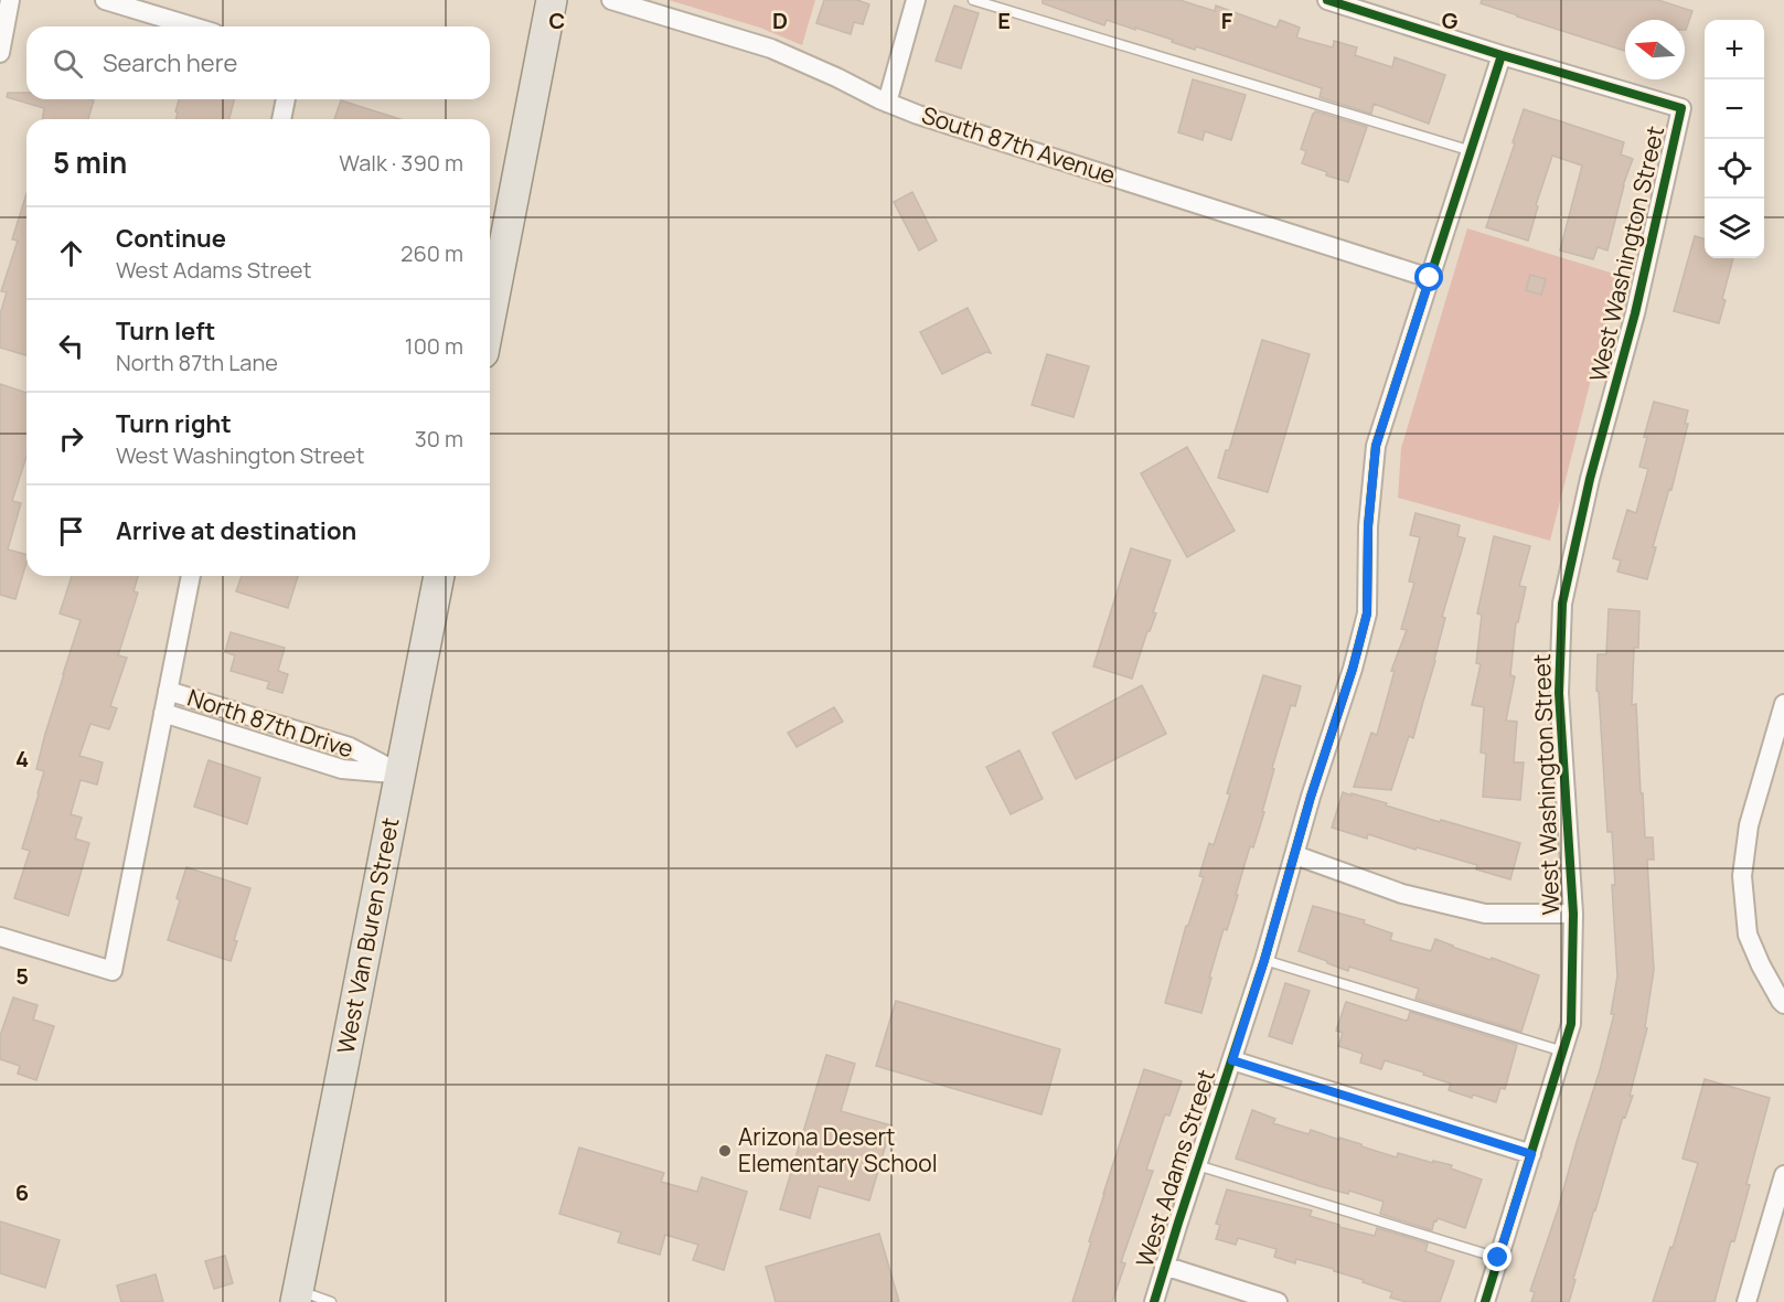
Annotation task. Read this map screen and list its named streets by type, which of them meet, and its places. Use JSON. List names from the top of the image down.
{
  "streets": {
    "main road": ["West Van Buren Street"],
    "street": [
      "South 87th Avenue",
      "West Washington Street",
      "North 87th Drive",
      "West Adams Street"
    ]
  },
  "crossings": [
    ["South 87th Avenue", "West Adams Street"],
    ["West Washington Street", "West Adams Street"],
    ["North 87th Drive", "West Van Buren Street"]
  ],
  "places": ["Arizona Desert Elementary School"],
  "north": "left",
  "page": {
    "map_buttons": ["+", "−"],
    "search": "Search here",
    "heading": ["5 min", "Walk · 390 m"],
    "list": [
      ["Continue", "West Adams Street", "260 m"],
      ["Turn left", "North 87th Lane", "100 m"],
      ["Turn right", "West Washington Street", "30 m"],
      "Arrive at destination"
    ]
  },
  "grid": {
    "columns": [
      "C",
      "D",
      "E",
      "F",
      "G"
    ],
    "rows": ["4", "5", "6"]
  }
}
